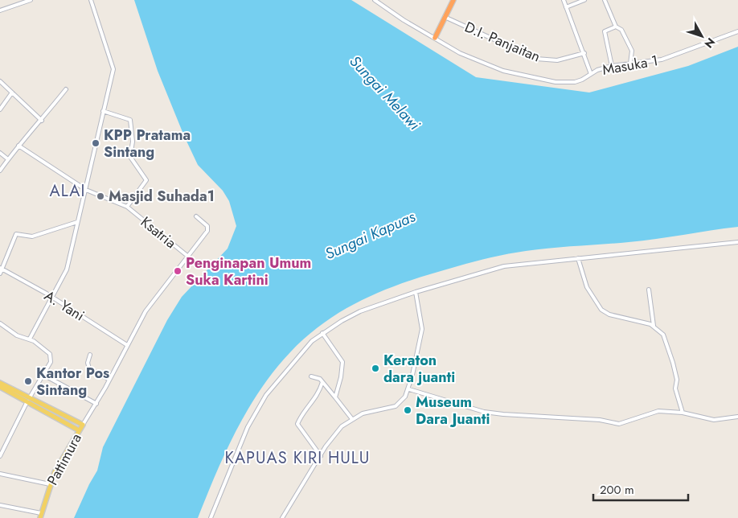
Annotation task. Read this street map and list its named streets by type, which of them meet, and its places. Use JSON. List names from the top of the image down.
{
  "streets": {
    "main road": ["Pattimura"],
    "street": [
      "D.I. Panjaitan",
      "Masuka 1",
      "Ksatria",
      "A. Yani"
    ]
  },
  "districts": ["ALAI", "KAPUAS KIRI HULU"],
  "water": ["Sungai Melawi", "Sungai Kapuas"],
  "places": [
    "KPP Pratama Sintang",
    "Masjid Suhada1",
    "Penginapan Umum Suka Kartini",
    "Keraton dara juanti",
    "Kantor Pos Sintang",
    "Museum Dara Juanti"
  ],
  "scale_bar": "200 m",
  "north": "bottom right"
}
